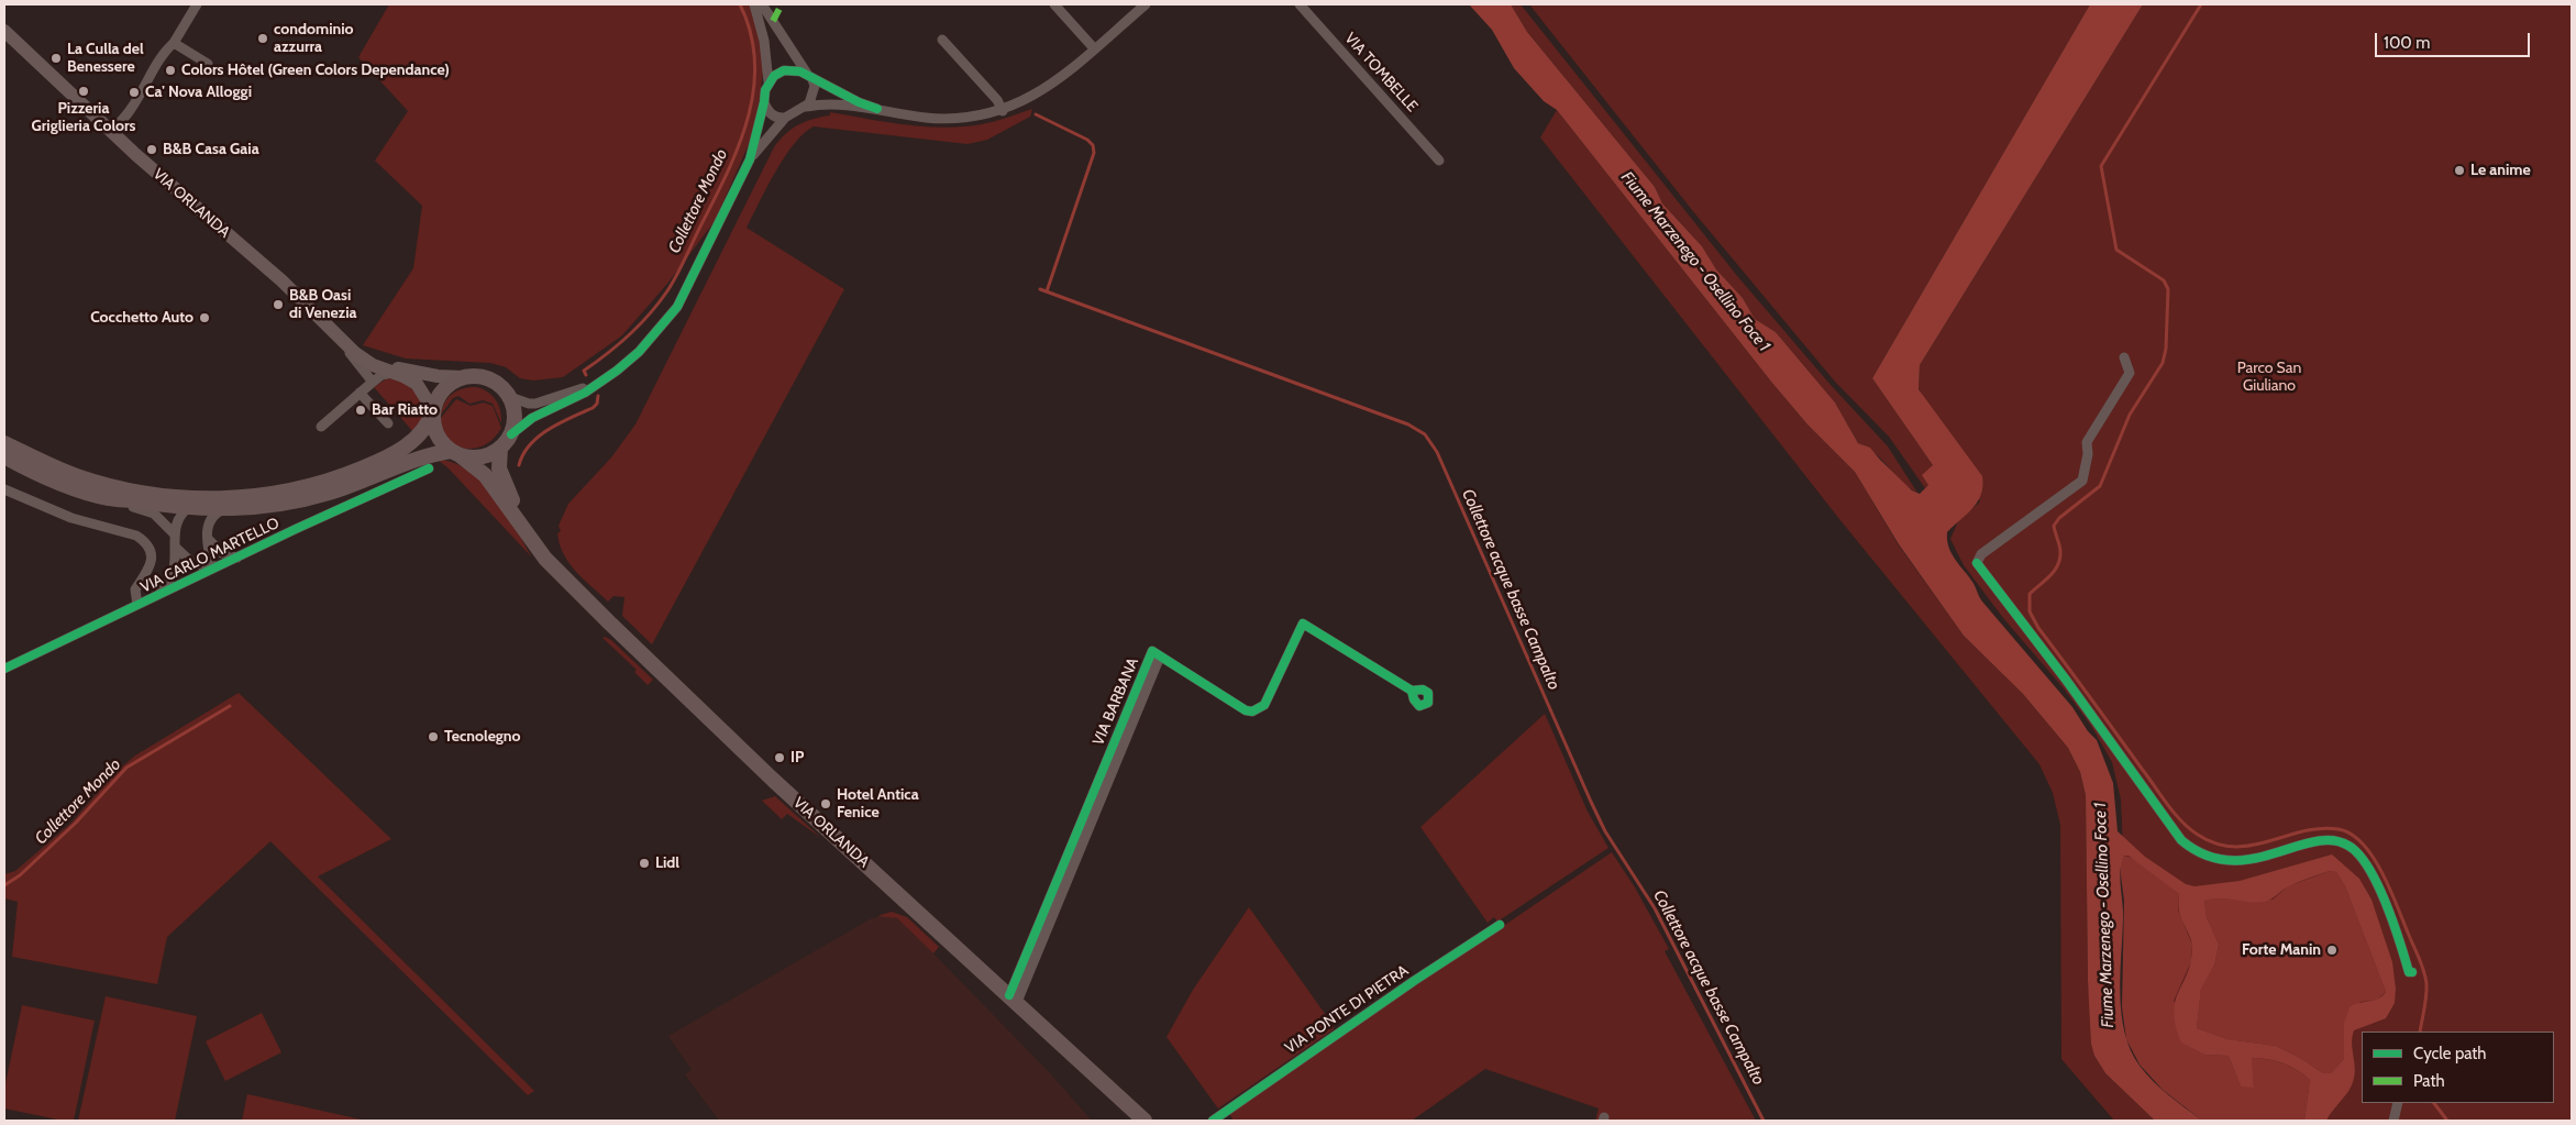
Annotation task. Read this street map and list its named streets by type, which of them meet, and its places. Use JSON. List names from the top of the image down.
{
  "streets": {
    "main road": ["VIA ORLANDA", "VIA CARLO MARTELLO"],
    "street": ["VIA TOMBELLE", "VIA BARBANA", "VIA PONTE DI PIETRA"]
  },
  "crossings": [
    ["VIA ORLANDA", "VIA CARLO MARTELLO"],
    ["VIA ORLANDA", "VIA BARBANA"]
  ],
  "water": ["Collettore Mondo", "Fiume Marzenego - Osellino Foce 1", "Collettore acque basse Campalto"],
  "parks": ["Parco San Giuliano"],
  "places": [
    "condominio azzurra",
    "La Culla del Benessere",
    "Colors Hôtel (Green Colors Dependance)",
    "Pizzeria Griglieria Colors",
    "Ca' Nova Alloggi",
    "B&B Casa Gaia",
    "Le anime",
    "B&B Oasi di Venezia",
    "Cocchetto Auto",
    "Bar Riatto",
    "Tecnolegno",
    "IP",
    "Hotel Antica Fenice",
    "Lidl",
    "Forte Manin"
  ],
  "legend": ["Cycle path", "Path"],
  "scale_bar": "100 m"
}
